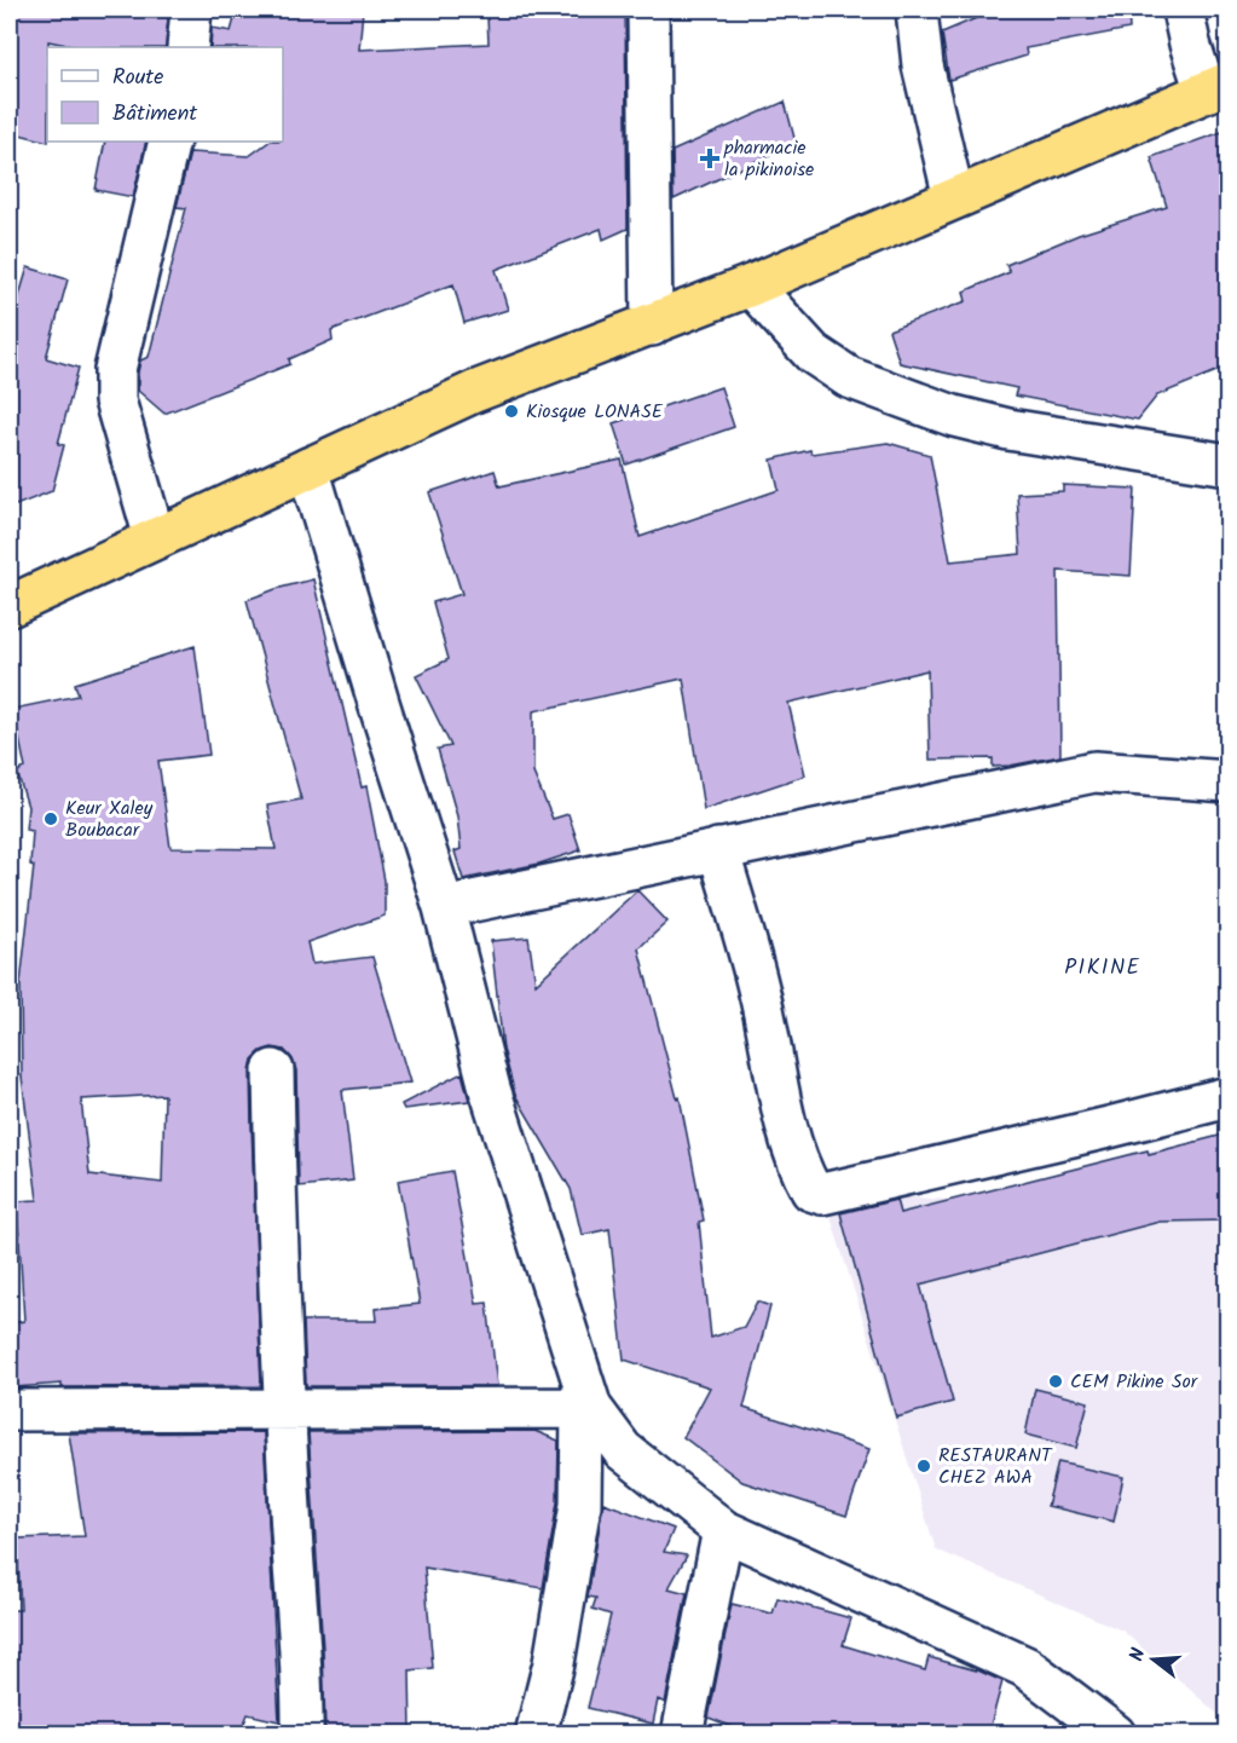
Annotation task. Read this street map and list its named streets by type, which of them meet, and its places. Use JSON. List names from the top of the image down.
{
  "districts": ["PIKINE"],
  "places": {
    "health": ["pharmacie la pikinoise"],
    "other": [
      "Kiosque LONASE",
      "Keur Xaley Boubacar",
      "CEM Pikine Sor",
      "RESTAURANT CHEZ AWA"
    ]
  },
  "legend": ["Route", "Bâtiment"],
  "north": "left"
}
